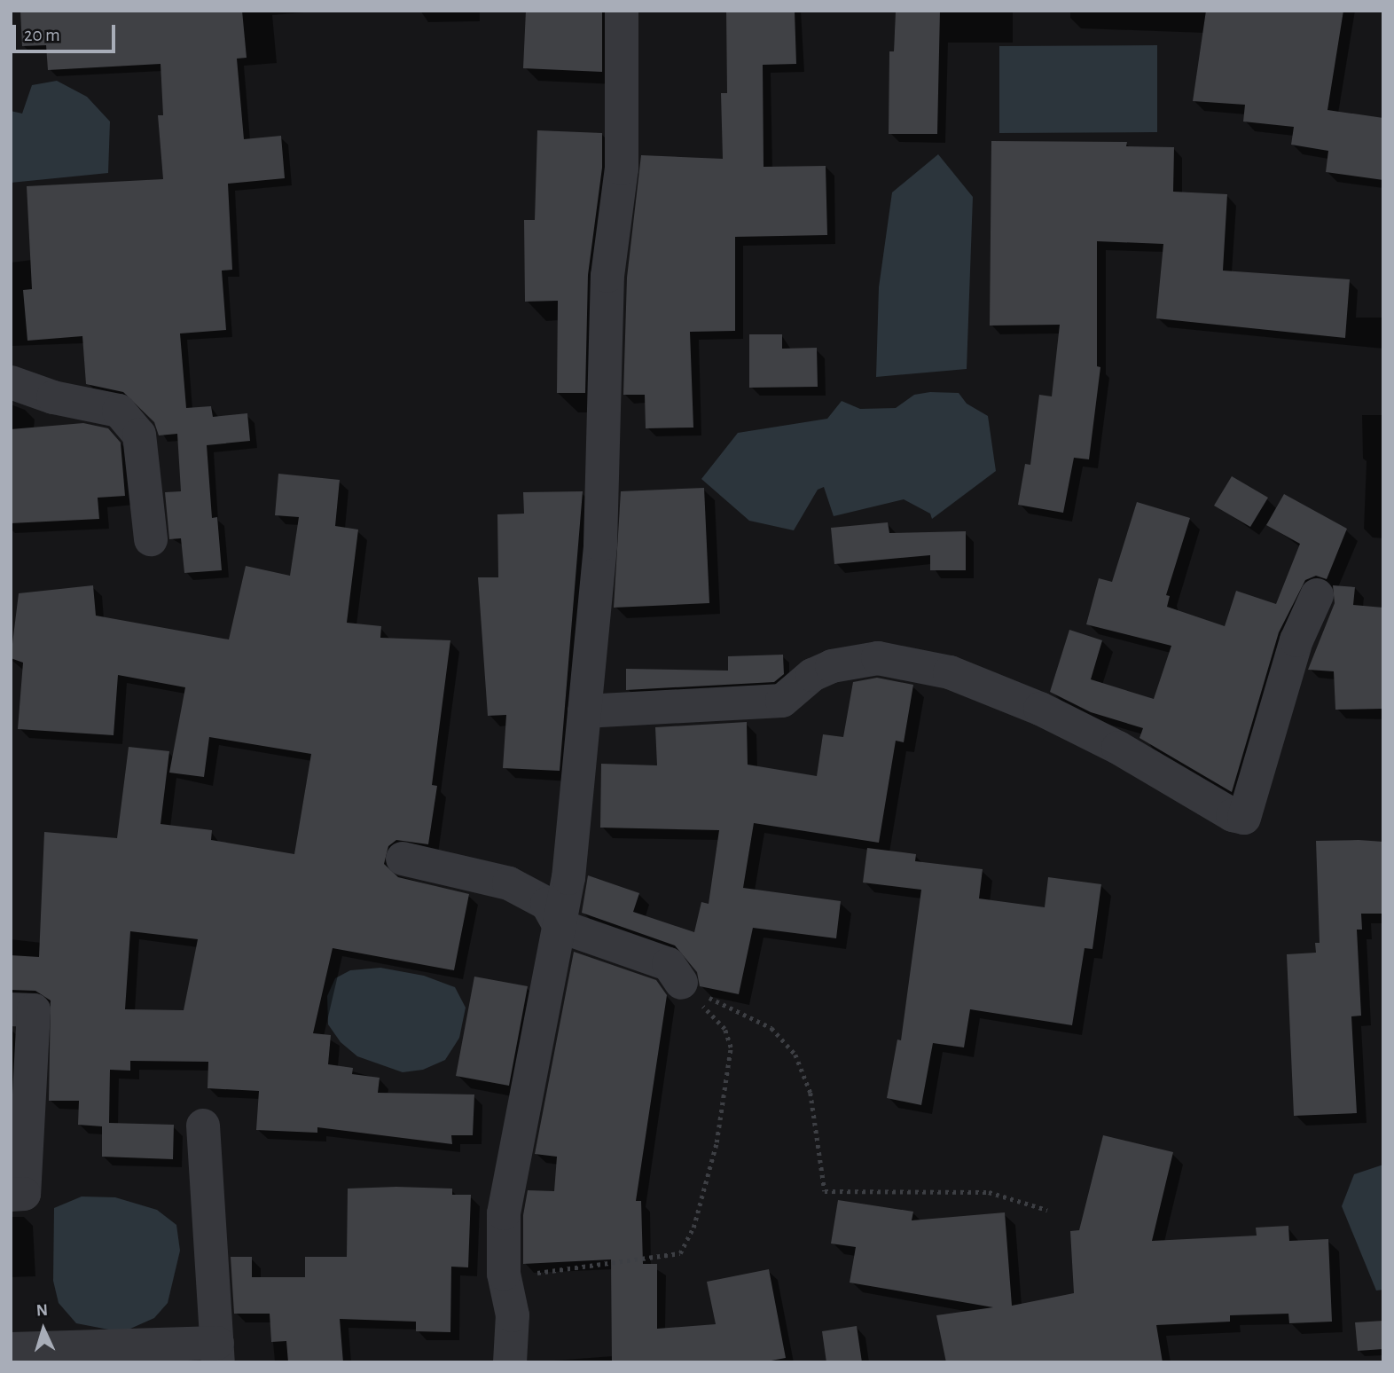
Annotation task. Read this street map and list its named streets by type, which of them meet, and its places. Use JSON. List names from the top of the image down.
{
  "scale_bar": "20 m",
  "north": "top"
}
